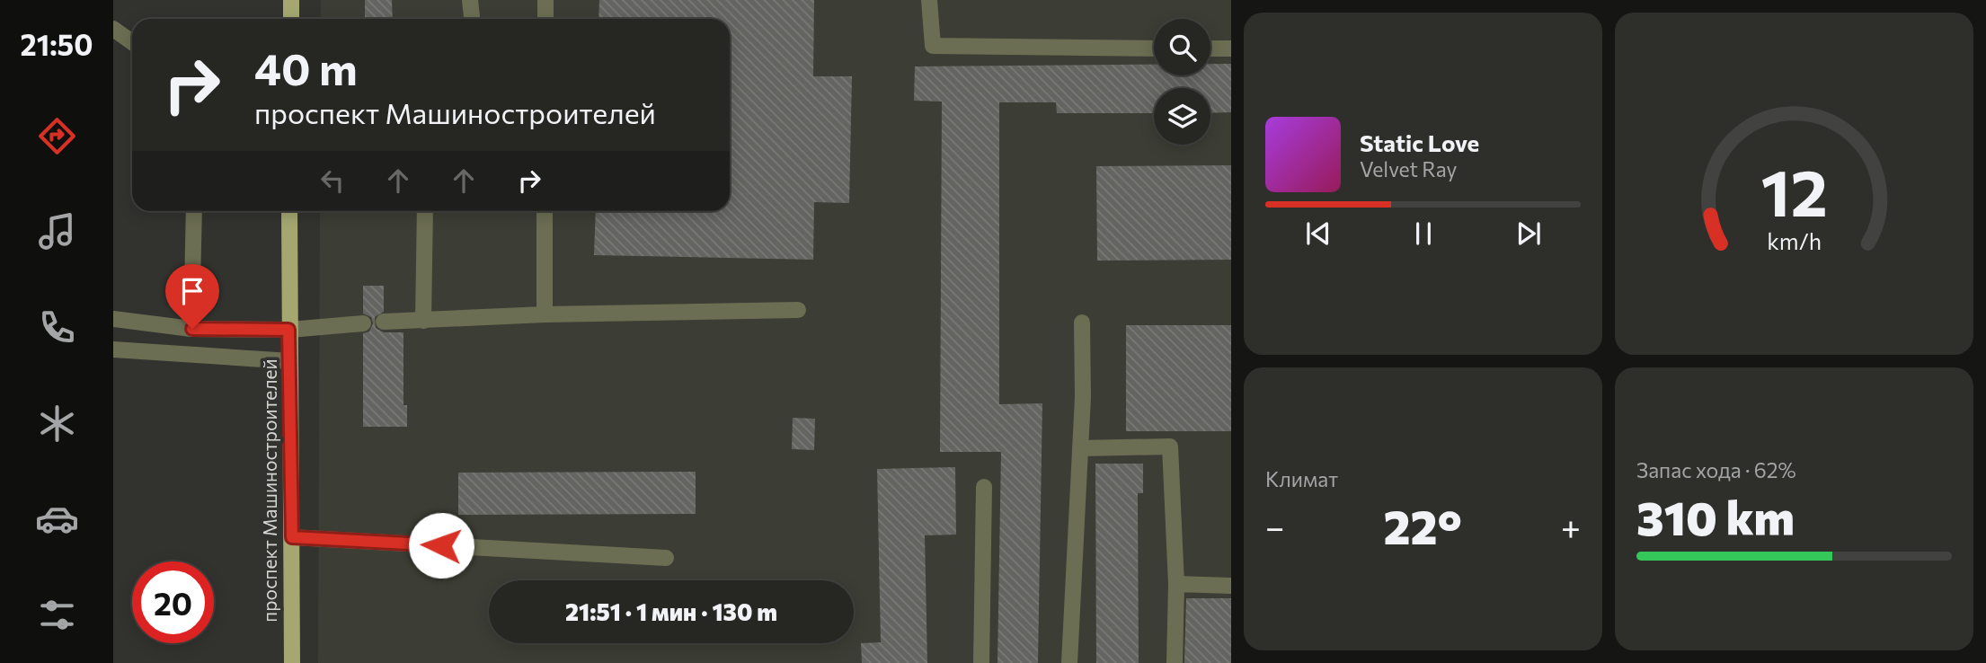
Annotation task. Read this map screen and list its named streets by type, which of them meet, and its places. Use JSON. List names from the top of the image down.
{
  "streets": {
    "main road": ["проспект Машиностроителей"]
  },
  "page": {
    "tabs": "21:50",
    "turn": ["40 m", "проспект Машиностроителей"],
    "song": ["Static Love", "Velvet Ray"],
    "tile": [
      "Климат",
      ["Запас хода · 62%", "310 km"]
    ],
    "heat": ["−", "22°", "+"],
    "limit": "20",
    "trip": "21:51 · 1 мин · 130 m",
    "gauge": ["12", "km/h"]
  }
}
